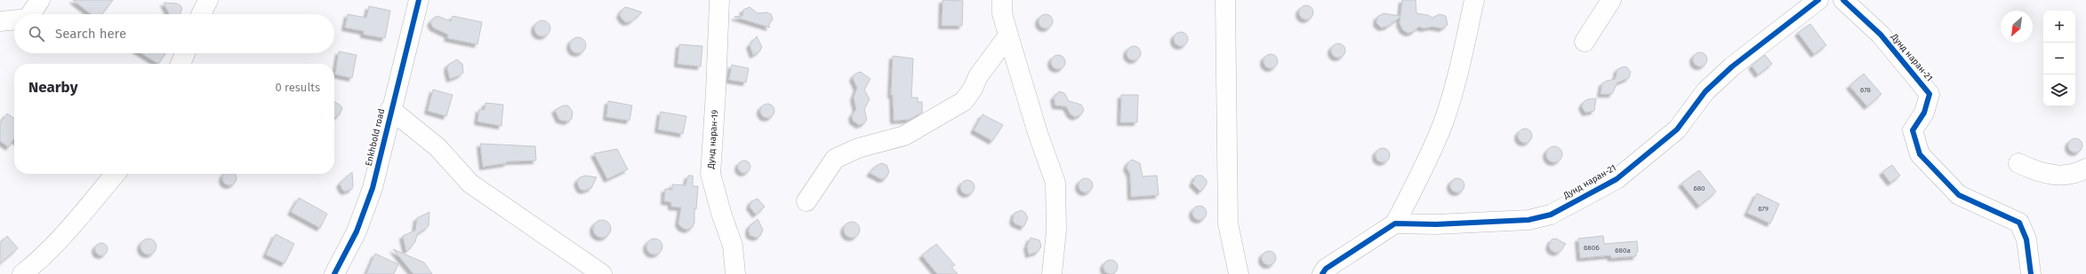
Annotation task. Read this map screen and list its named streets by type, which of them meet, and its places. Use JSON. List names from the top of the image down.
{
  "streets": {
    "street": ["Дунд наран-21", "Enkhbold road", "Дунд наран-19"]
  },
  "house_numbers": [
    "678",
    "680",
    "679",
    "680б",
    "680а"
  ],
  "north": "bottom left",
  "page": {
    "map_buttons": ["+", "−"],
    "search": "Search here",
    "heading": ["Nearby", "0 results"]
  }
}
